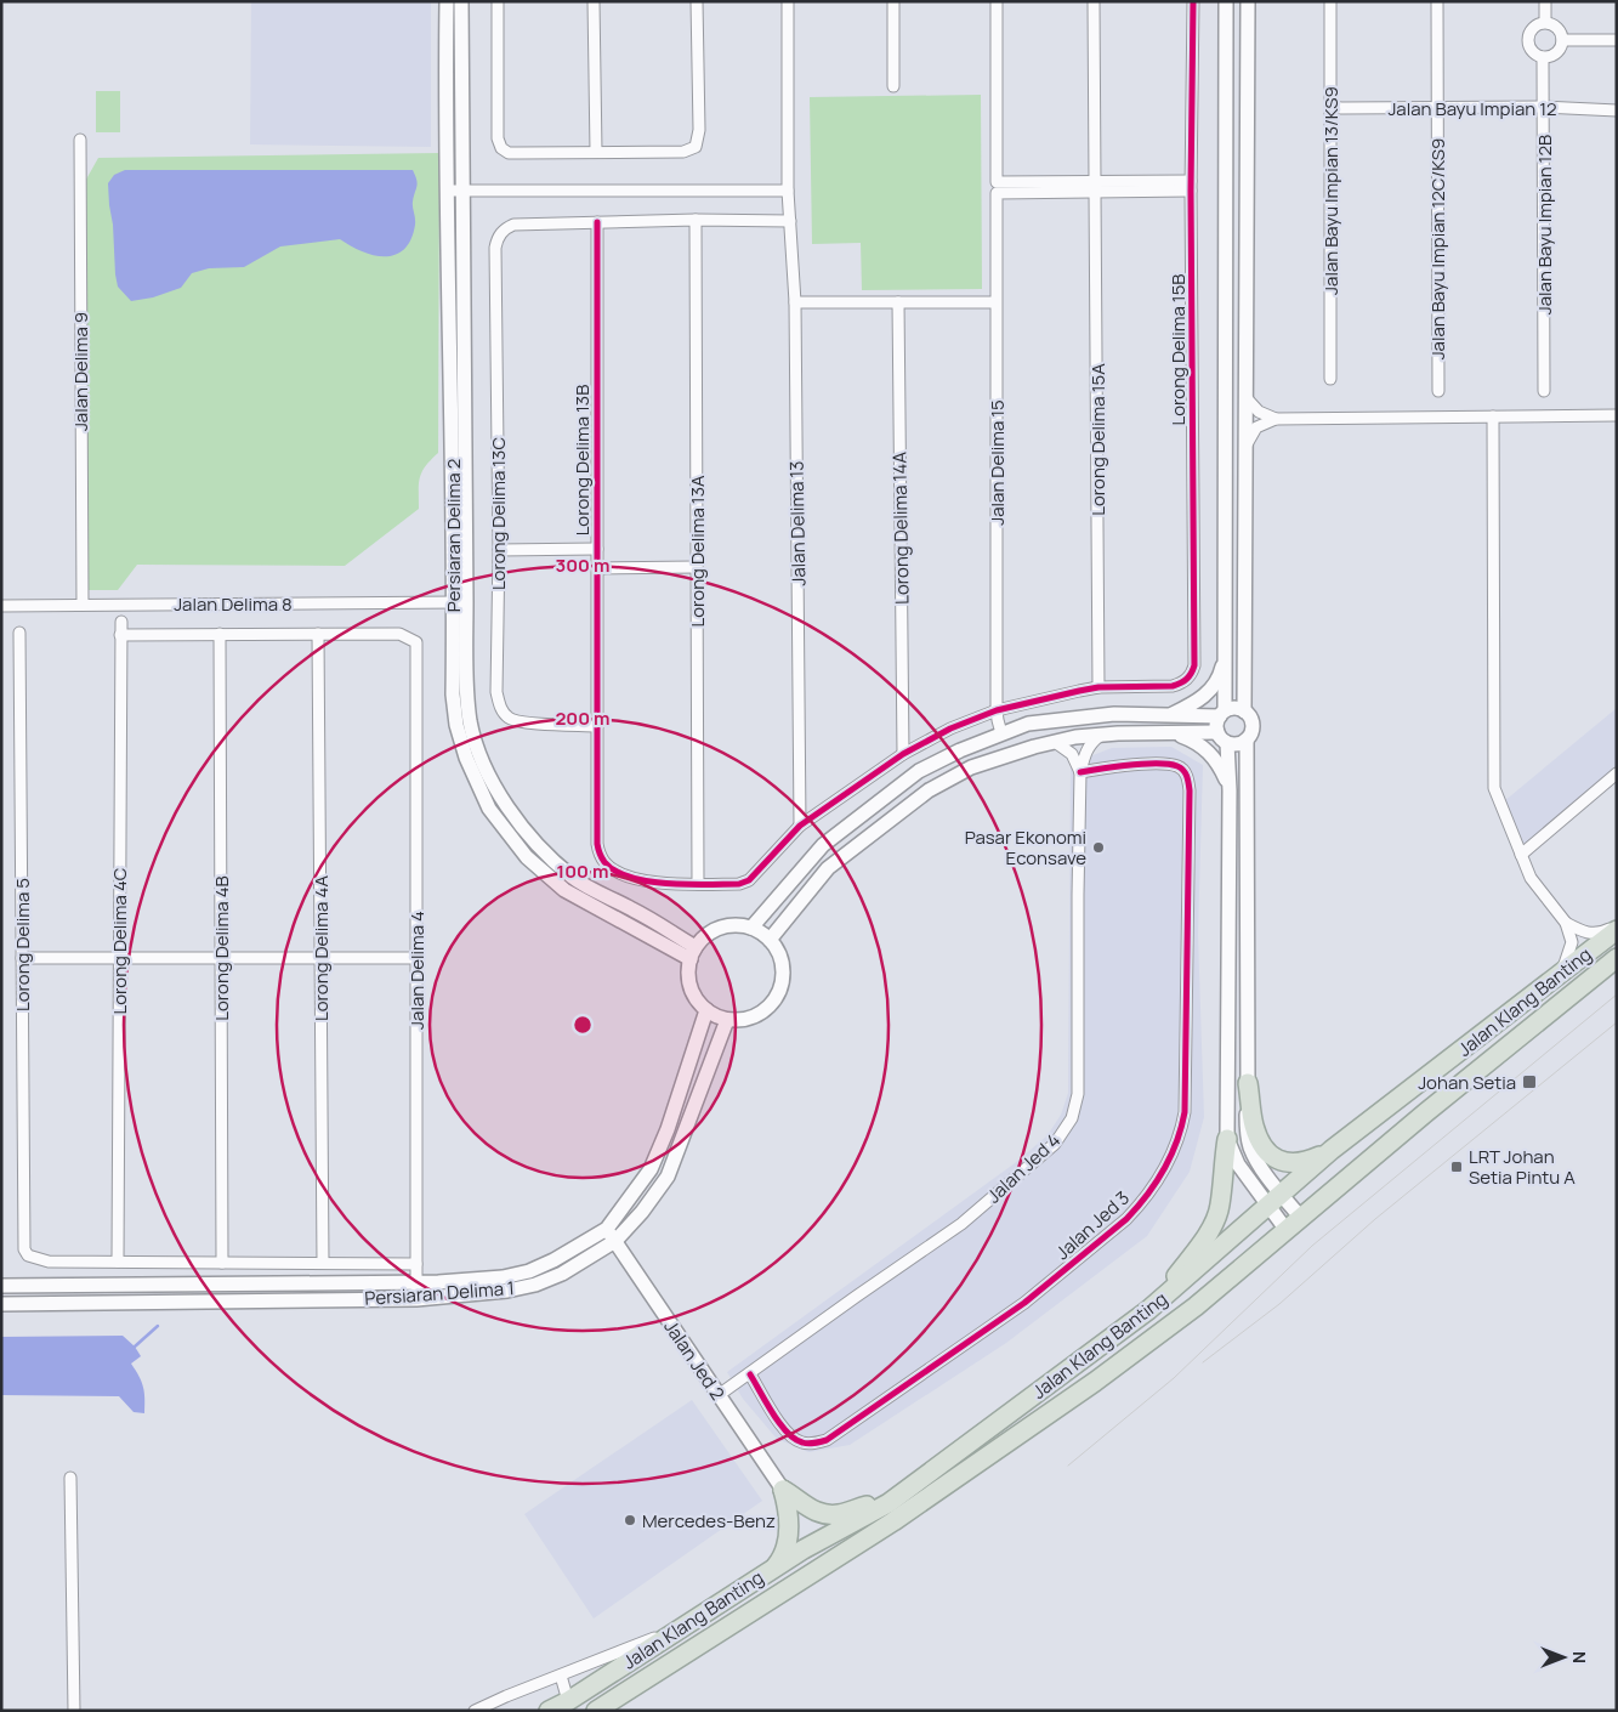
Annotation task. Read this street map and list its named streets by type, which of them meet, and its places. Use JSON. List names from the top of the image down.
{
  "streets": {
    "highway": ["Jalan Klang Banting"],
    "street": [
      "Jalan Bayu Impian 12",
      "Jalan Bayu Impian 13/KS9",
      "Jalan Bayu Impian 12B",
      "Jalan Bayu Impian 12C/KS9",
      "Lorong Delima 15B",
      "Jalan Delima 9",
      "Lorong Delima 15A",
      "Lorong Delima 13B",
      "Jalan Delima 15",
      "Lorong Delima 13C",
      "Jalan Delima 13",
      "Lorong Delima 14A",
      "Persiaran Delima 2",
      "Lorong Delima 13A",
      "Jalan Delima 8",
      "Lorong Delima 4C",
      "Lorong Delima 5",
      "Lorong Delima 4B",
      "Lorong Delima 4A",
      "Jalan Delima 4",
      "Jalan Jed 4",
      "Jalan Jed 3",
      "Persiaran Delima 1",
      "Jalan Jed 2"
    ]
  },
  "crossings": [
    ["Jalan Bayu Impian 12", "Jalan Bayu Impian 13/KS9"],
    ["Jalan Bayu Impian 12", "Jalan Bayu Impian 12B"],
    ["Jalan Bayu Impian 12", "Jalan Bayu Impian 12C/KS9"],
    ["Lorong Delima 15B", "Lorong Delima 15A"],
    ["Jalan Delima 9", "Jalan Delima 8"],
    ["Lorong Delima 13B", "Lorong Delima 13C"],
    ["Lorong Delima 13B", "Lorong Delima 13A"],
    ["Persiaran Delima 2", "Jalan Delima 8"],
    ["Persiaran Delima 2", "Persiaran Delima 1"],
    ["Lorong Delima 4C", "Lorong Delima 5"],
    ["Lorong Delima 4A", "Jalan Delima 4"],
    ["Jalan Delima 4", "Persiaran Delima 1"],
    ["Jalan Jed 4", "Jalan Jed 3"],
    ["Jalan Jed 4", "Jalan Jed 2"],
    ["Persiaran Delima 1", "Jalan Jed 2"]
  ],
  "places": {
    "other": ["Pasar Ekonomi Econsave", "Mercedes-Benz"],
    "transit": ["Johan Setia", "LRT Johan Setia Pintu A"]
  },
  "north": "right",
  "rings": ["300 m", "200 m", "100 m"]
}
